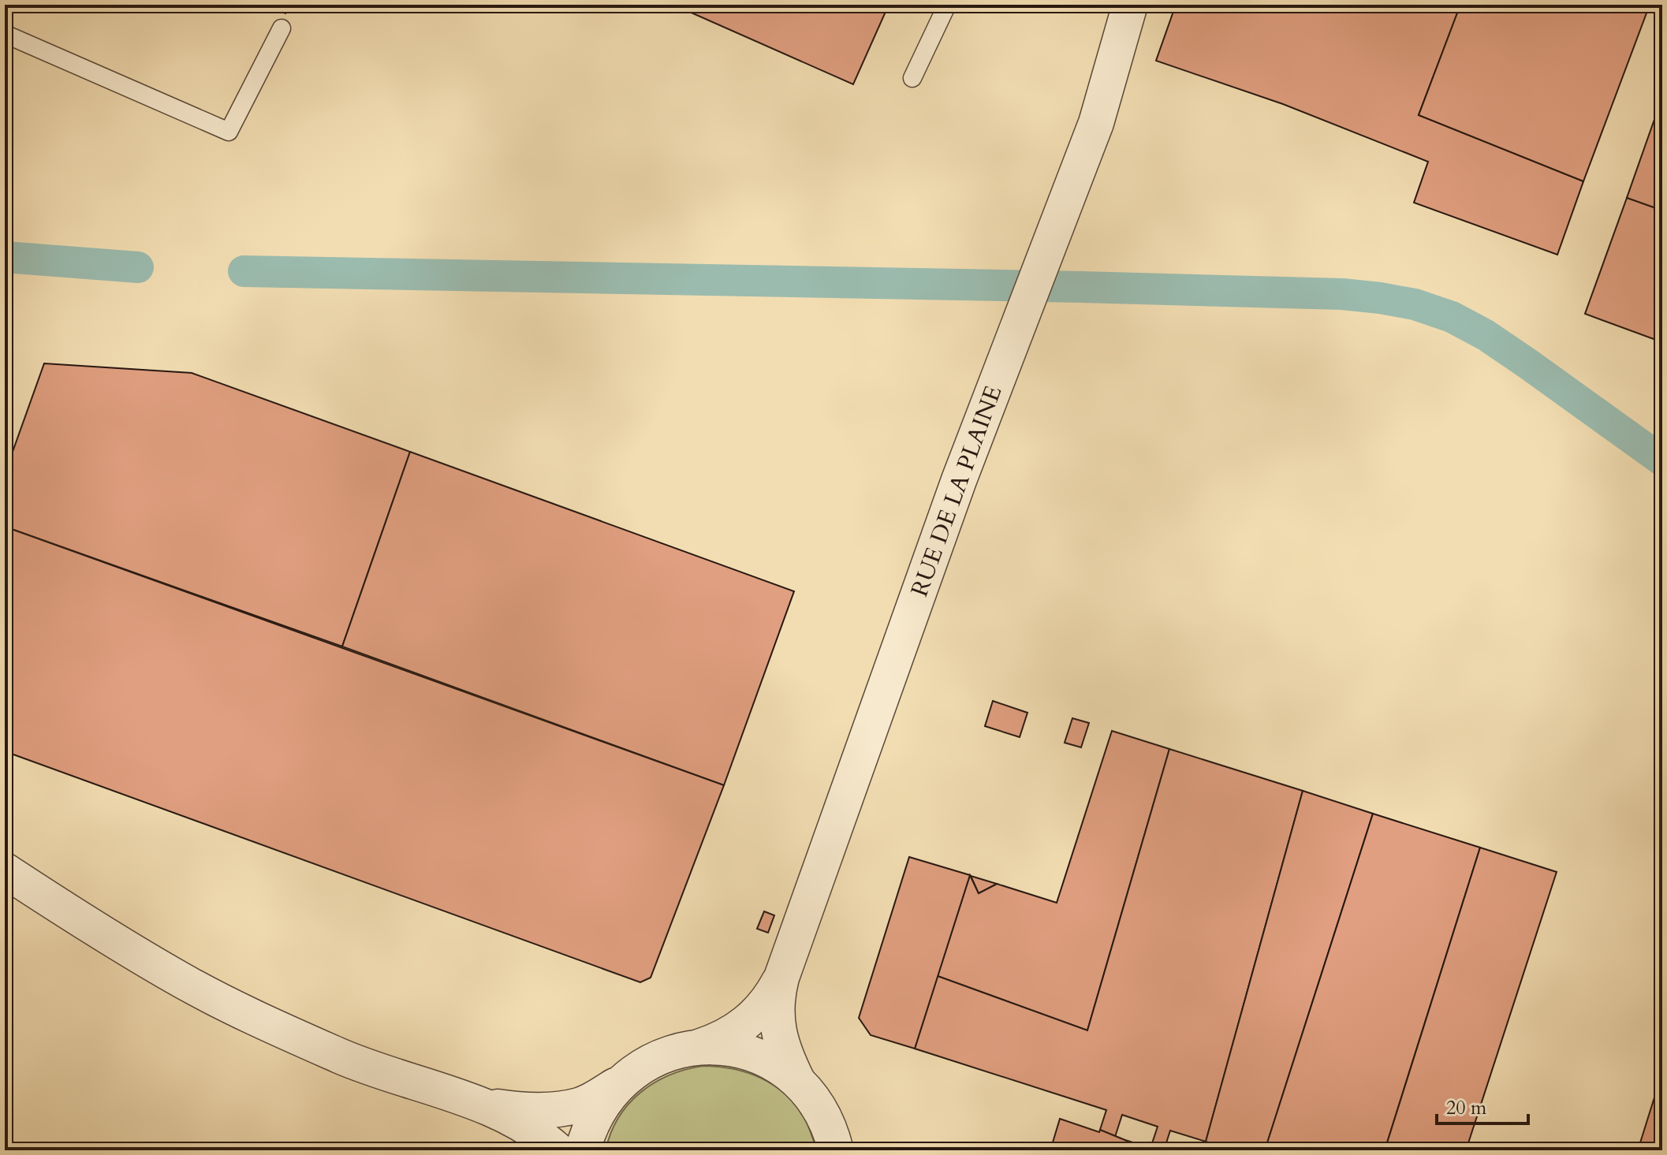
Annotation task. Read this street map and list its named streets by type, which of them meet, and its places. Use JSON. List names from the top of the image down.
{
  "streets": {
    "street": ["RUE DE LA PLAINE"]
  },
  "scale_bar": "20 m"
}
